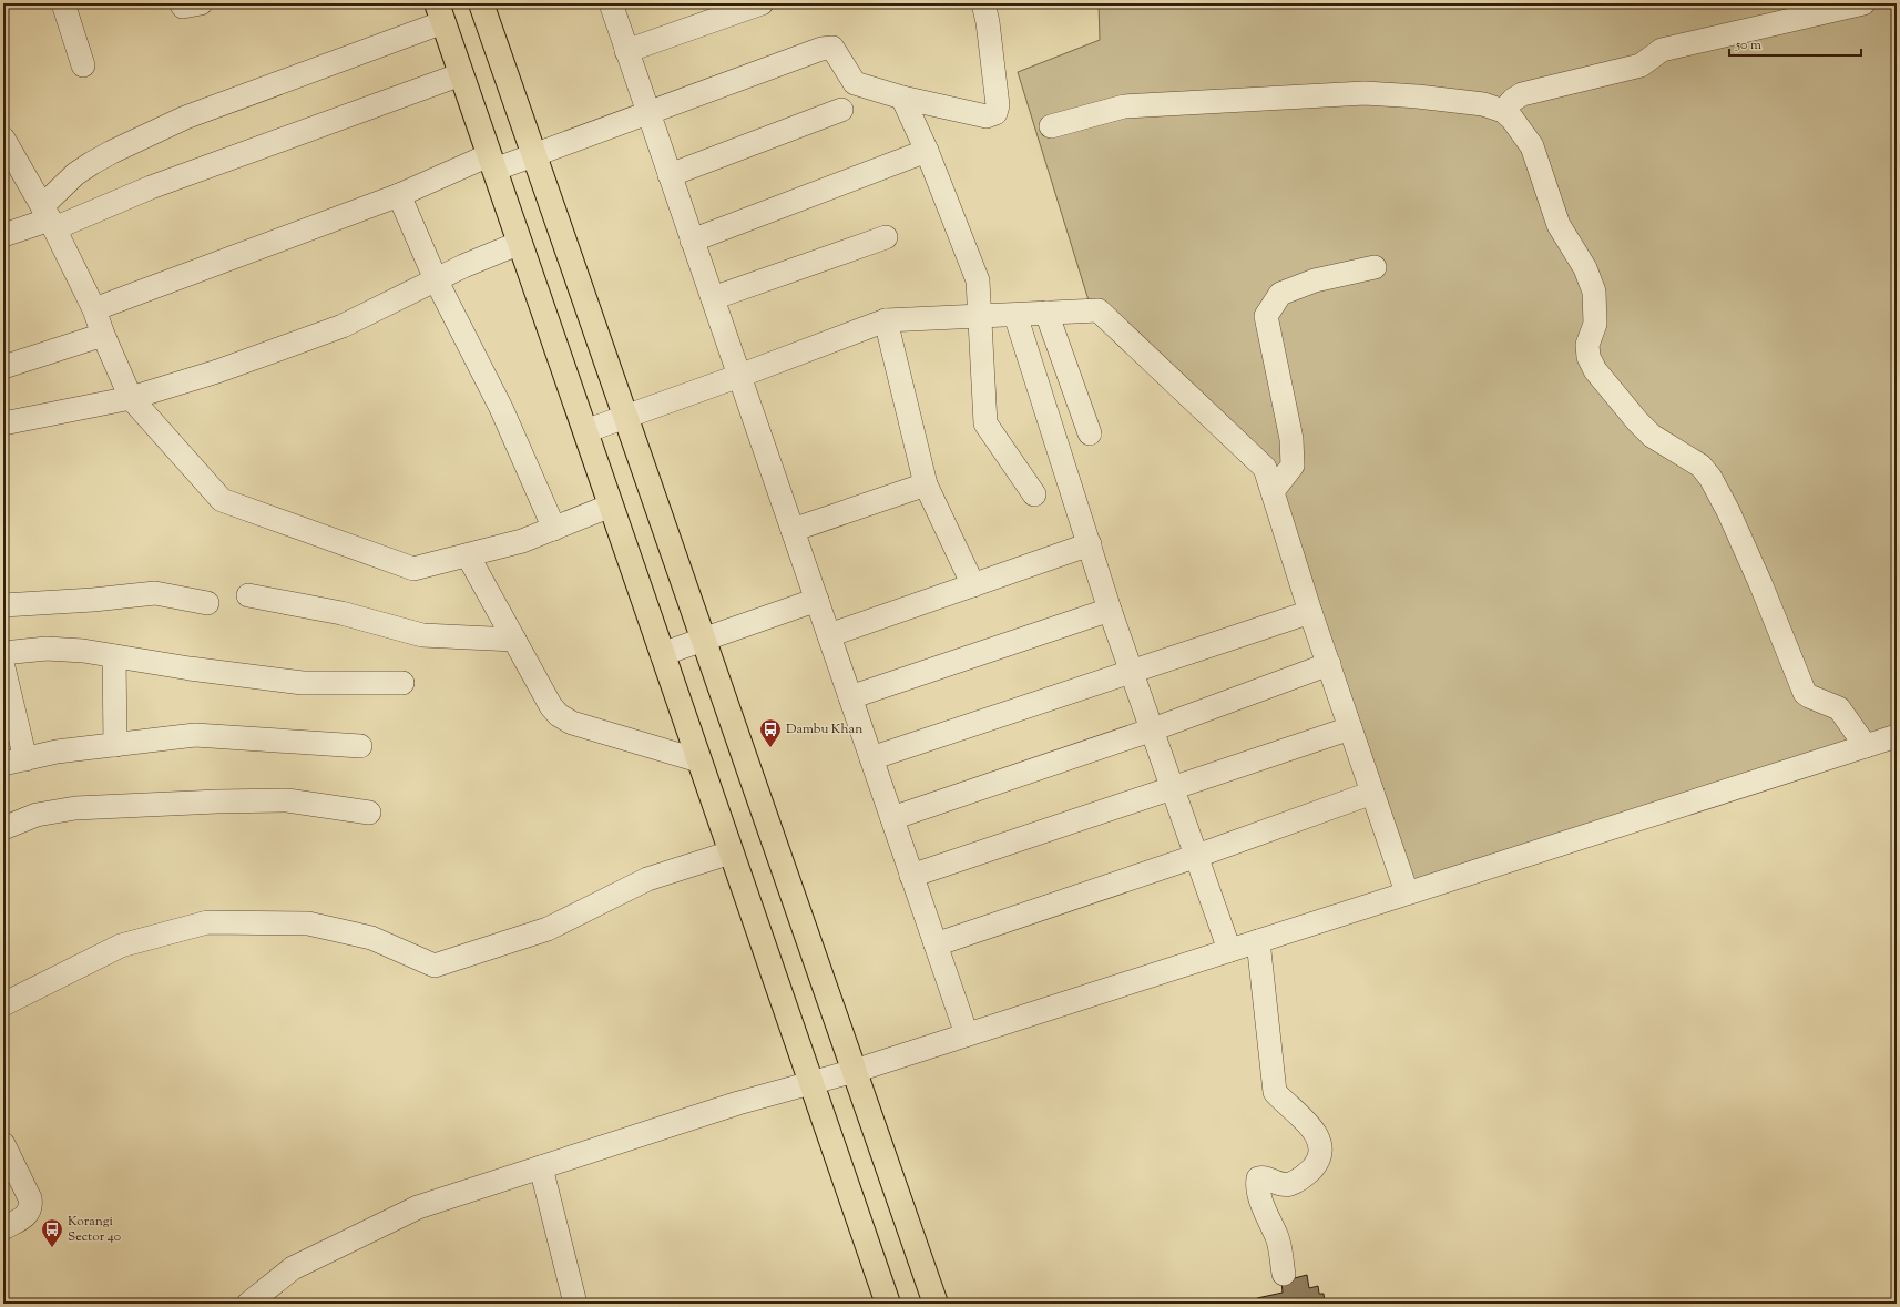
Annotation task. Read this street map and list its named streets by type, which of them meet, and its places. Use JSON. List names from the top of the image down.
{
  "places": {
    "bus stop": ["Dambu Khan", "Korangi Sector 40"]
  },
  "scale_bar": "50 m"
}
